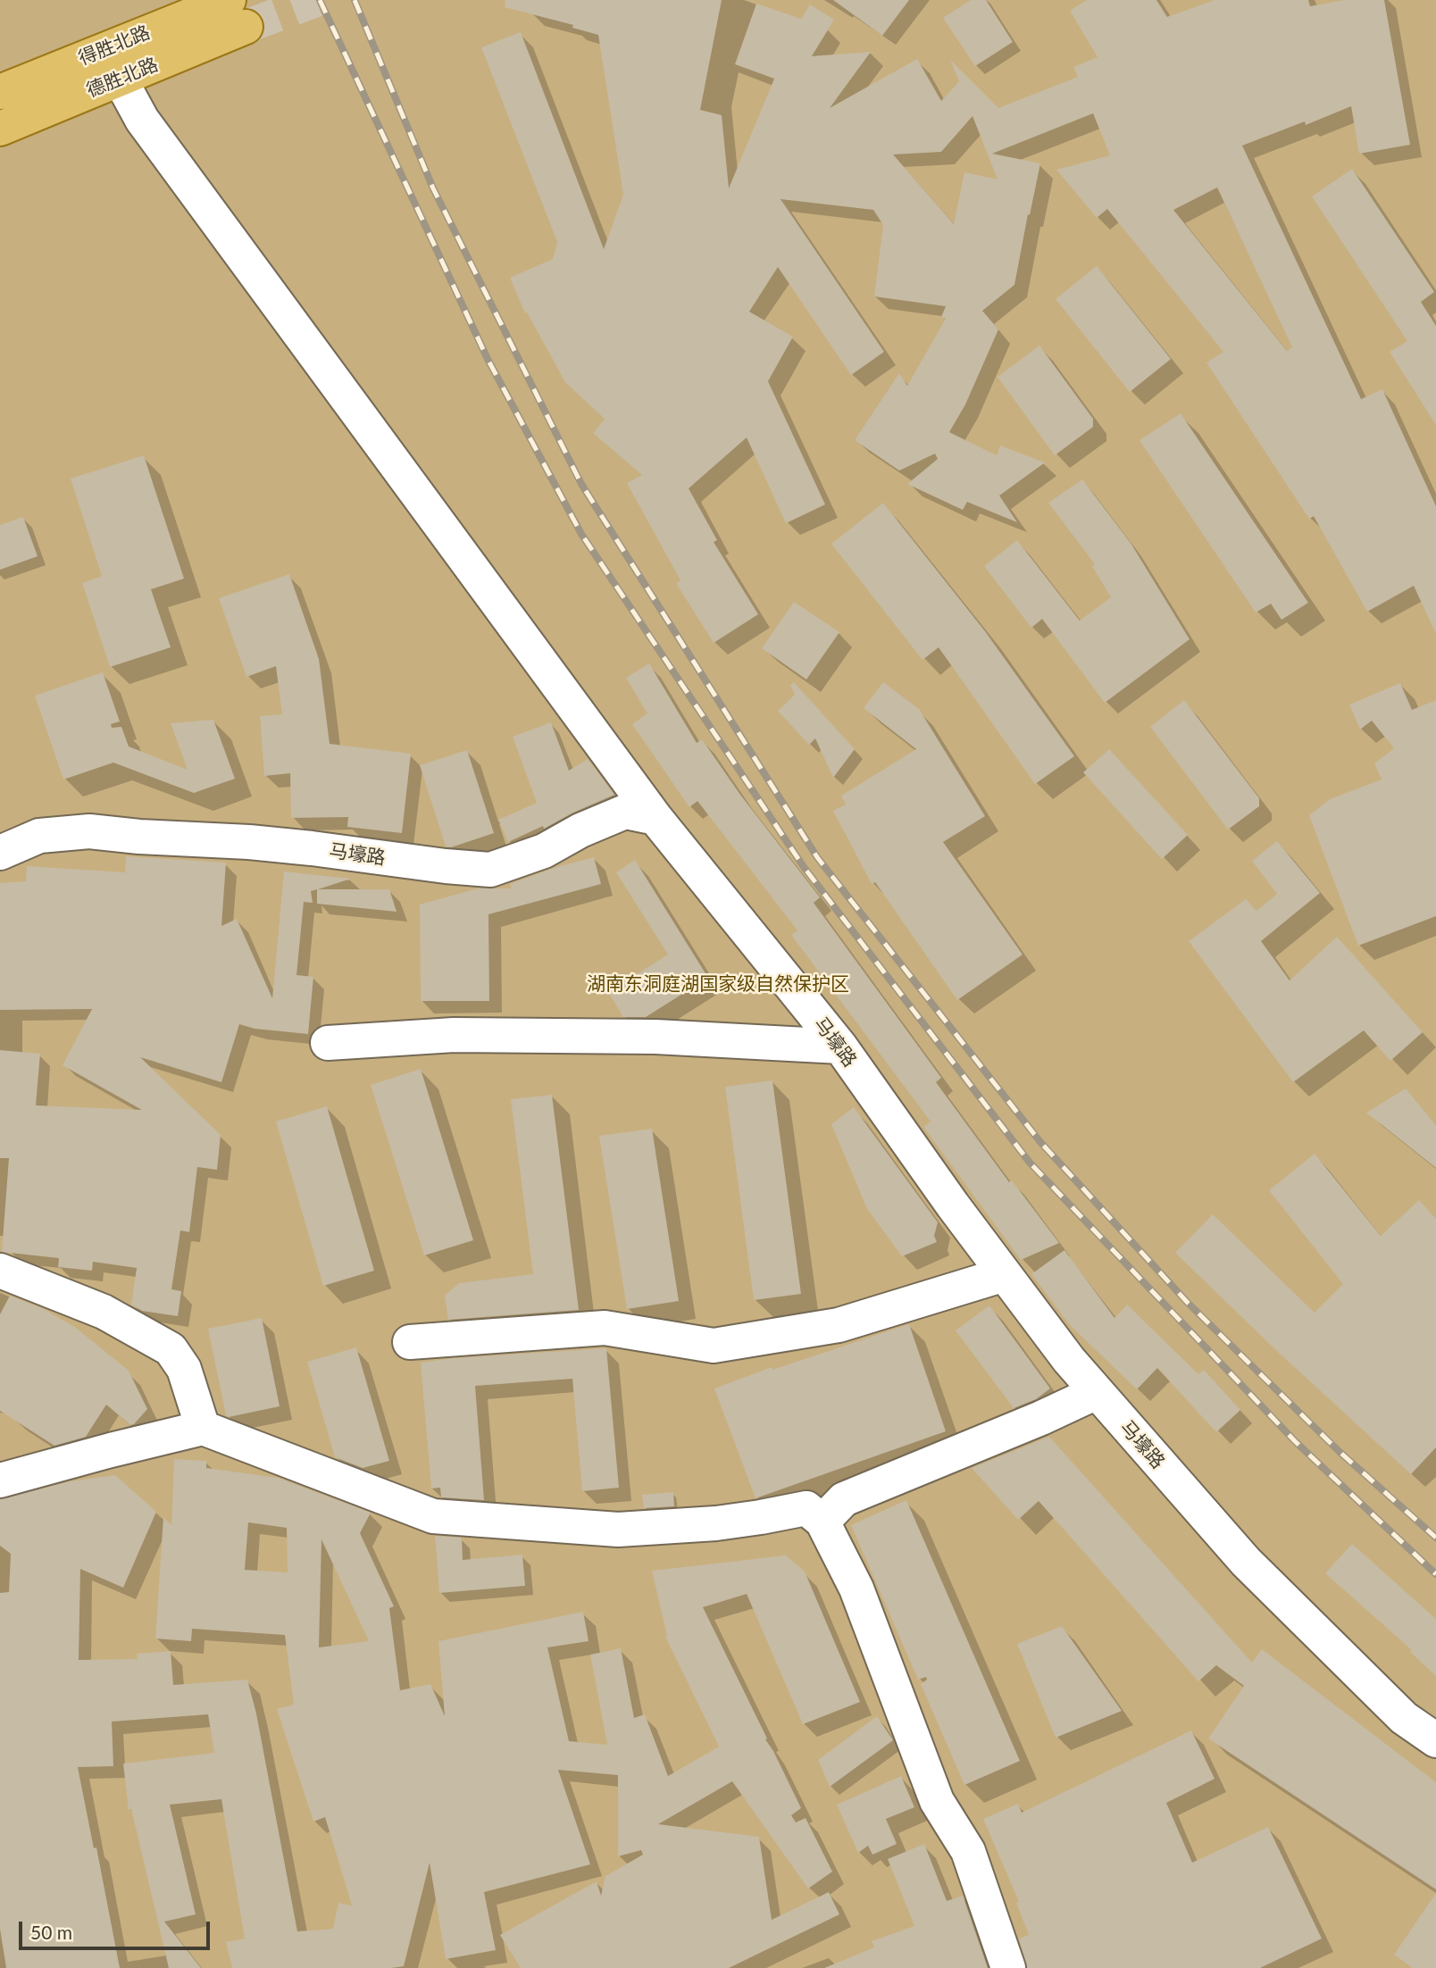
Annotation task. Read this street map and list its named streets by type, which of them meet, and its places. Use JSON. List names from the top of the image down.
{
  "streets": {
    "main road": ["得胜北路", "德胜北路"],
    "street": ["马壕路"]
  },
  "crossings": [
    ["得胜北路", "德胜北路"]
  ],
  "parks": ["湖南东洞庭湖国家级自然保护区"],
  "scale_bar": "50 m"
}
